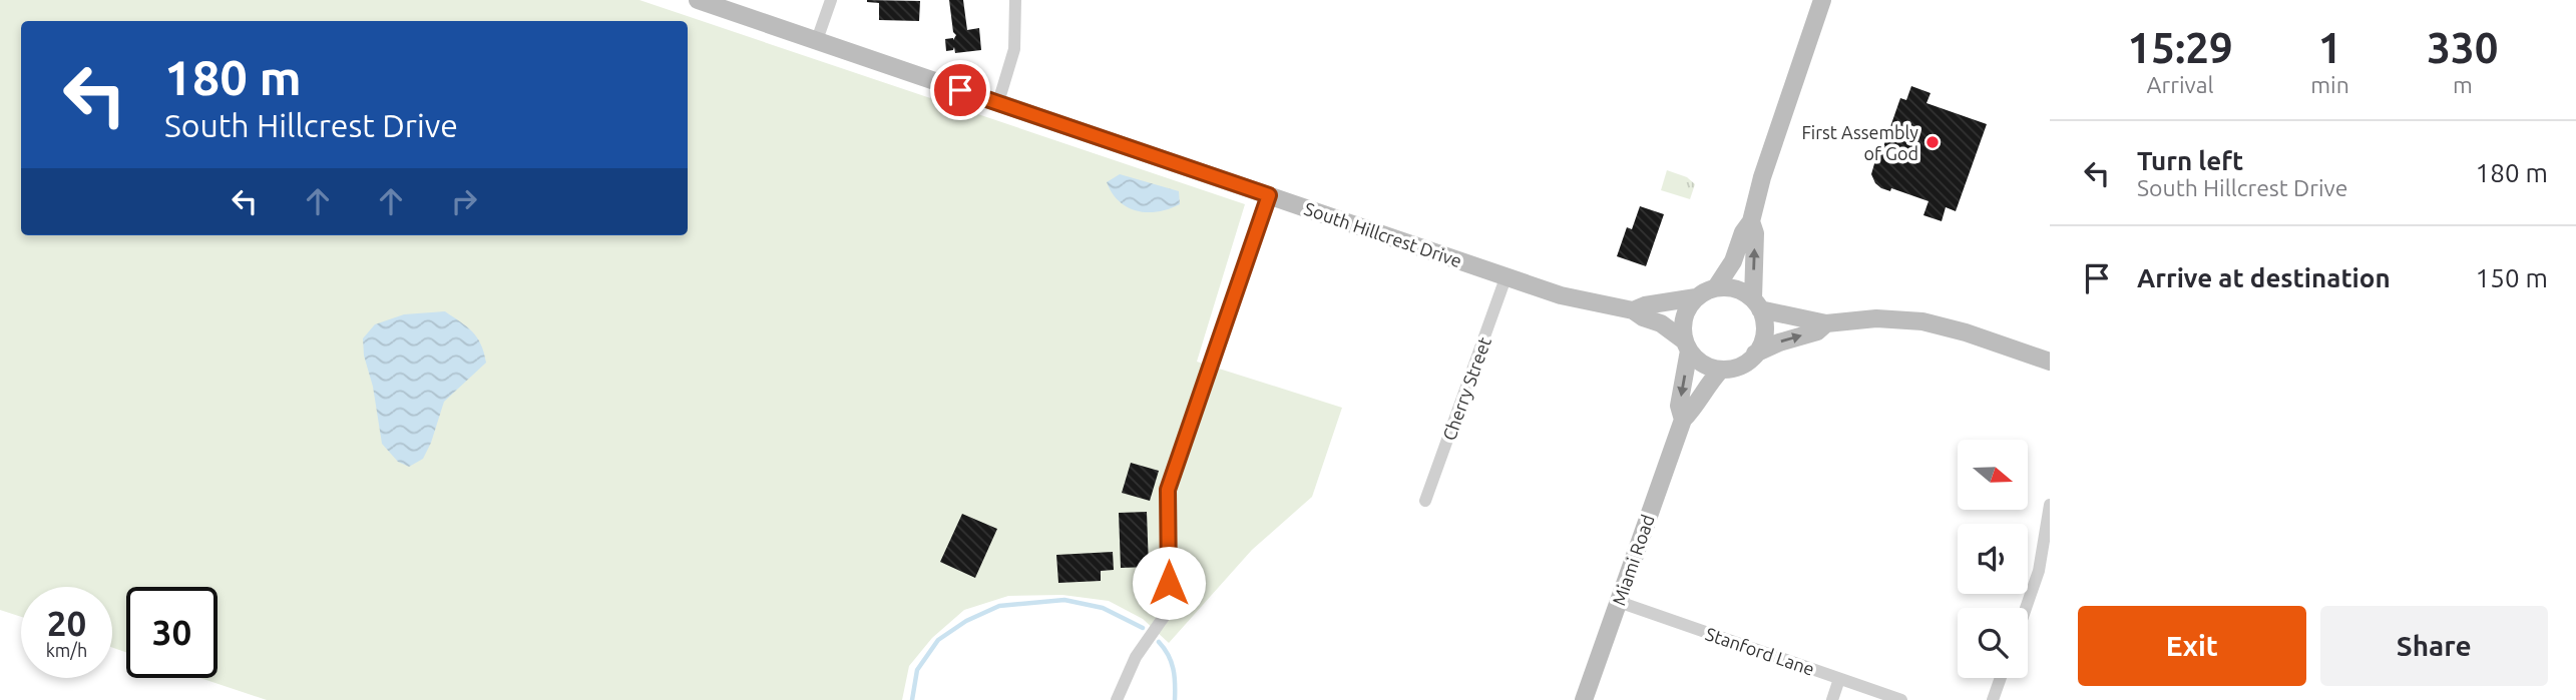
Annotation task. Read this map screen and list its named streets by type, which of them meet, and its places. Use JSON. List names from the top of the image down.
{
  "streets": {
    "street": [
      "South Hillcrest Drive",
      "Cherry Street",
      "Miami Road",
      "Stanford Lane"
    ]
  },
  "crossings": [
    ["South Hillcrest Drive", "Cherry Street"],
    ["South Hillcrest Drive", "Miami Road"],
    ["Miami Road", "Stanford Lane"]
  ],
  "places": ["First Assembly of God"],
  "north": "right",
  "page": {
    "eta": [
      "15:29",
      "Arrival",
      "1",
      "min",
      "330",
      "m"
    ],
    "turn": ["180 m", "South Hillcrest Drive"],
    "list": [
      {
        "name": "Turn left",
        "note": "South Hillcrest Drive",
        "value": "180 m"
      },
      {
        "name": "Arrive at destination",
        "value": "150 m"
      }
    ],
    "speed": "20 km/h",
    "limit": "30",
    "buttons": ["Exit", "Share"]
  }
}
